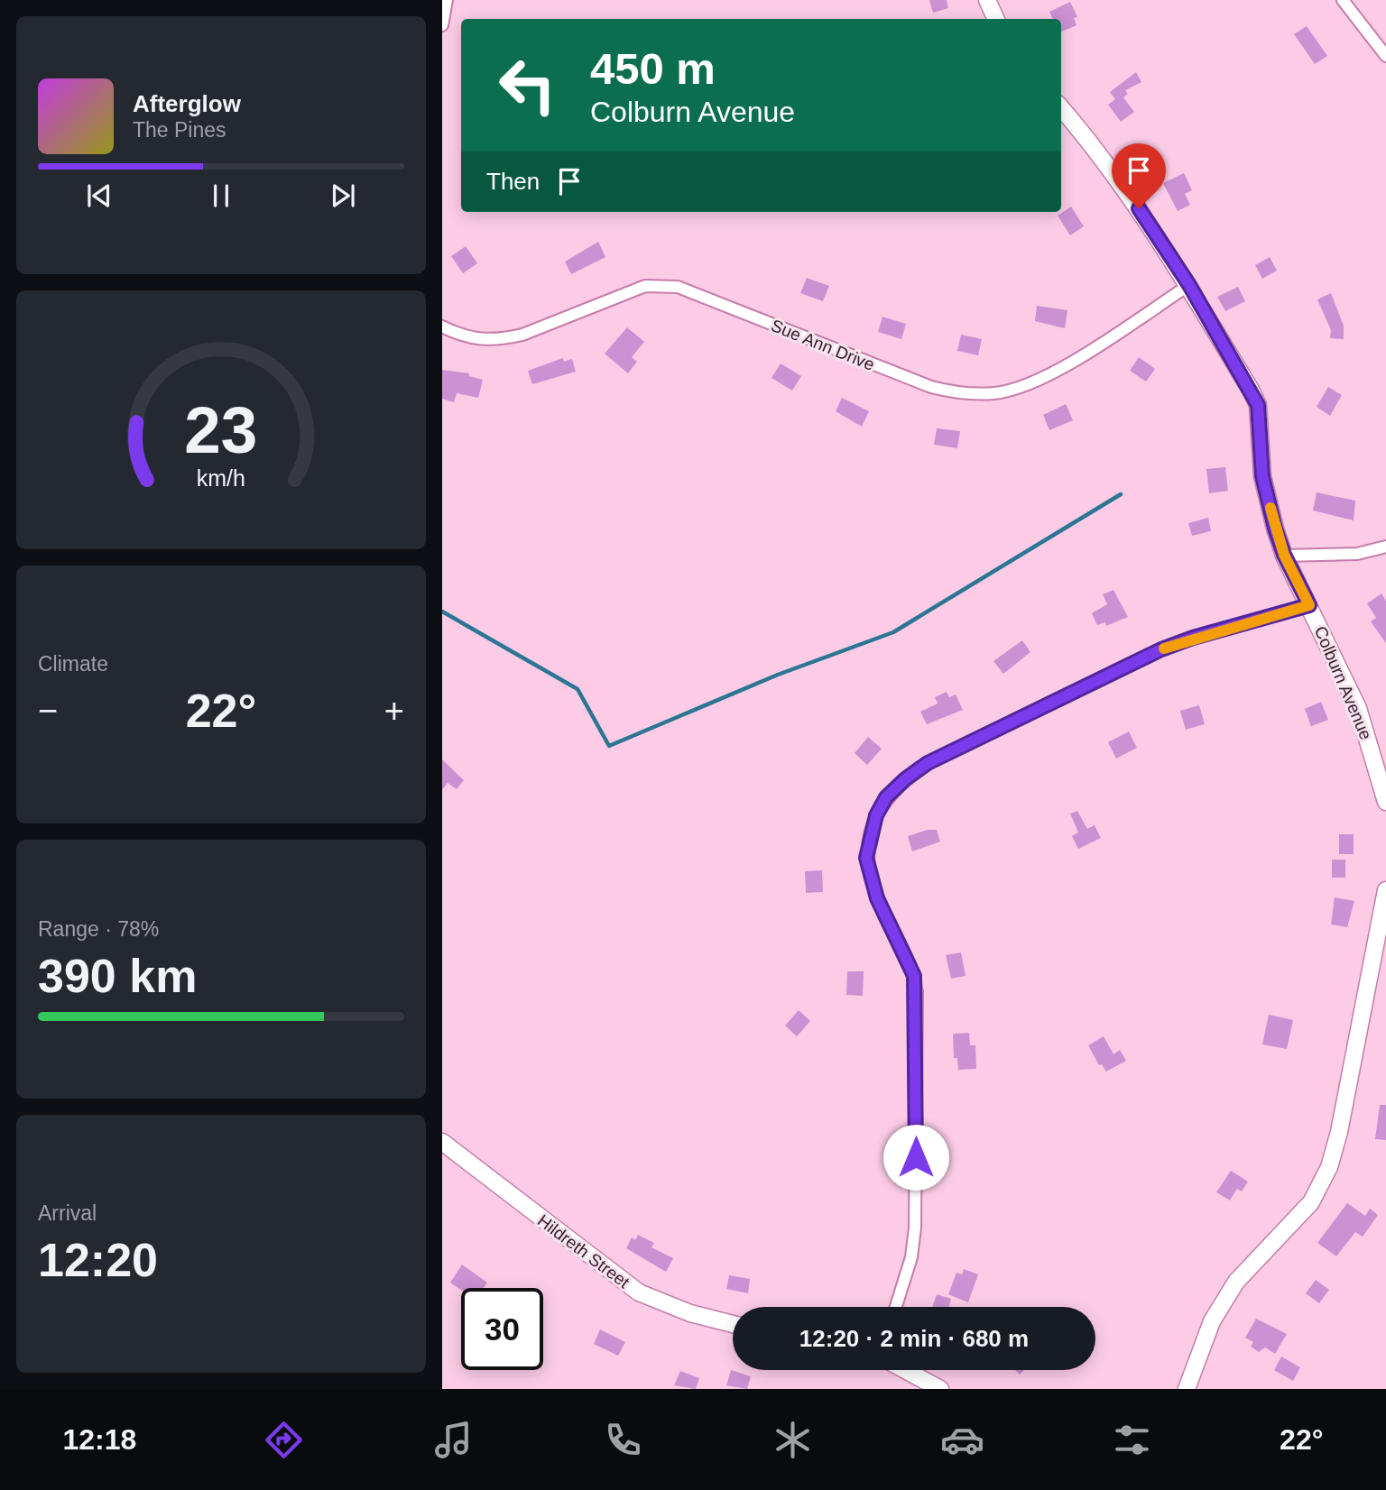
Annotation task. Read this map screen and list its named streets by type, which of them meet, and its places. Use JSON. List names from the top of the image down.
{
  "streets": {
    "street": ["Sue Ann Drive", "Colburn Avenue", "Hildreth Street"]
  },
  "crossings": [
    ["Sue Ann Drive", "Colburn Avenue"]
  ],
  "page": {
    "turn": ["450 m", "Colburn Avenue"],
    "song": ["Afterglow", "The Pines"],
    "then": "Then",
    "tile": [
      "Climate",
      ["Range · 78%", "390 km"],
      ["Arrival", "12:20"]
    ],
    "heat": ["−", "22°", "+"],
    "limit": "30",
    "trip": "12:20 · 2 min · 680 m",
    "tabs": ["12:18", "22°"],
    "gauge": ["23", "km/h"]
  }
}
